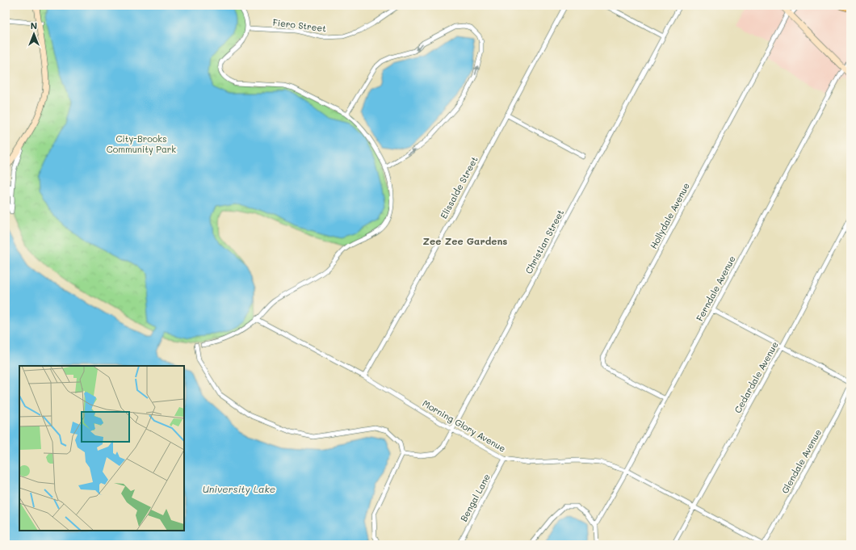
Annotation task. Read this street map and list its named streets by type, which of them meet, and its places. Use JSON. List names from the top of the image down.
{
  "streets": {
    "street": [
      "Fiero Street",
      "Elissalde Street",
      "Hollydale Avenue",
      "Christian Street",
      "Ferndale Avenue",
      "Cedardale Avenue",
      "Morning Glory Avenue",
      "Glendale Avenue",
      "Bengal Lane"
    ]
  },
  "crossings": [
    ["Elissalde Street", "Morning Glory Avenue"],
    ["Hollydale Avenue", "Ferndale Avenue"],
    ["Christian Street", "Morning Glory Avenue"],
    ["Ferndale Avenue", "Morning Glory Avenue"],
    ["Cedardale Avenue", "Morning Glory Avenue"],
    ["Morning Glory Avenue", "Glendale Avenue"],
    ["Morning Glory Avenue", "Bengal Lane"]
  ],
  "districts": ["Zee Zee Gardens"],
  "water": ["University Lake"],
  "parks": ["City-Brooks Community Park"],
  "north": "top"
}
